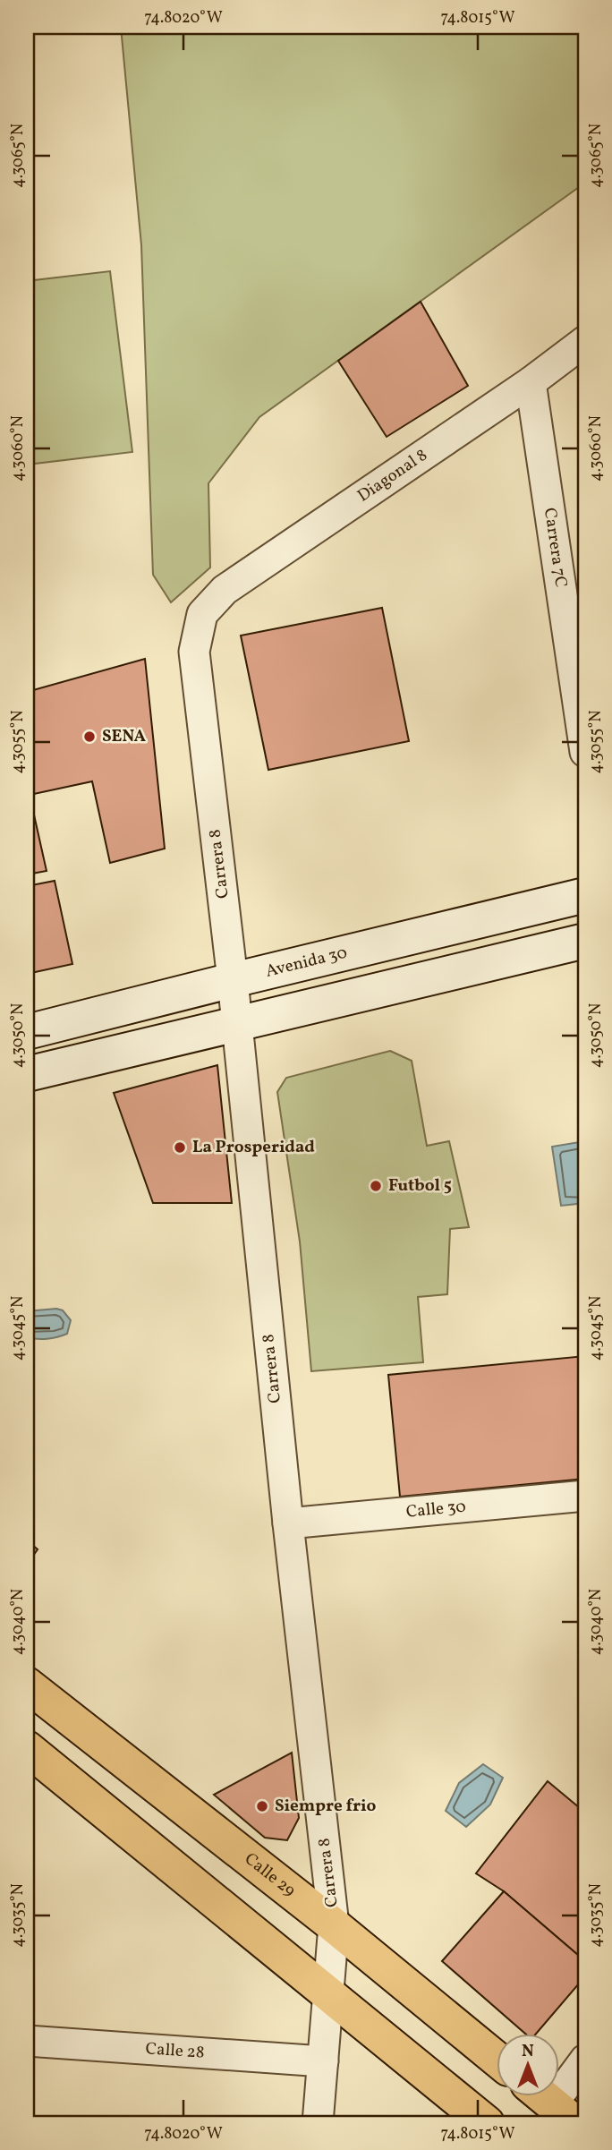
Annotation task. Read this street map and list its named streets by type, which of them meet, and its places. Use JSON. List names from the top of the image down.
{
  "streets": {
    "main road": ["Calle 29"],
    "street": [
      "Diagonal 8",
      "Carrera 7C",
      "Carrera 8",
      "Avenida 30",
      "Calle 30",
      "Calle 28"
    ]
  },
  "crossings": [
    ["Diagonal 8", "Carrera 7C"],
    ["Diagonal 8", "Carrera 8"],
    ["Carrera 8", "Avenida 30"],
    ["Carrera 8", "Calle 30"],
    ["Carrera 8", "Calle 29"],
    ["Carrera 8", "Calle 28"]
  ],
  "places": [
    "SENA",
    "La Prosperidad",
    "Futbol 5",
    "Siempre frio"
  ],
  "north": "top",
  "coordinates": [
    "74.8020°W",
    "74.8015°W",
    "4.3065°N",
    "4.3060°N",
    "4.3055°N",
    "4.3050°N",
    "4.3045°N",
    "4.3040°N",
    "4.3035°N"
  ]
}
